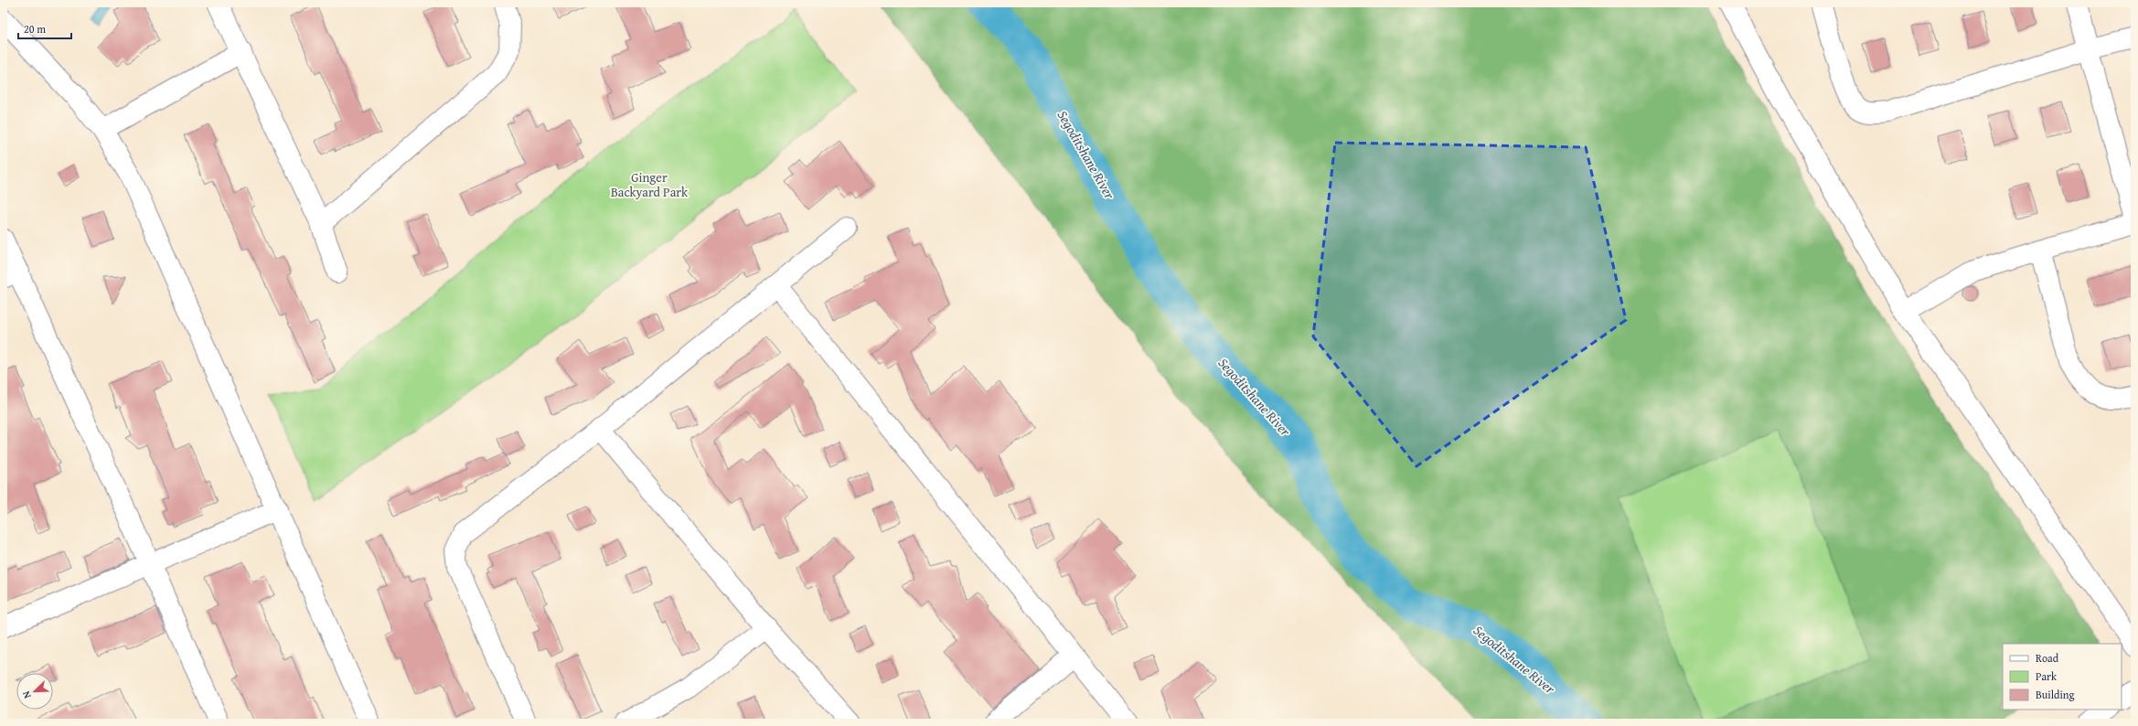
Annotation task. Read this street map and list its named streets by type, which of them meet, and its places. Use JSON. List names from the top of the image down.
{
  "water": ["Segoditshane River"],
  "parks": ["Ginger Backyard Park"],
  "legend": ["Road", "Park", "Building"],
  "scale_bar": "20 m",
  "north": "bottom left"
}
